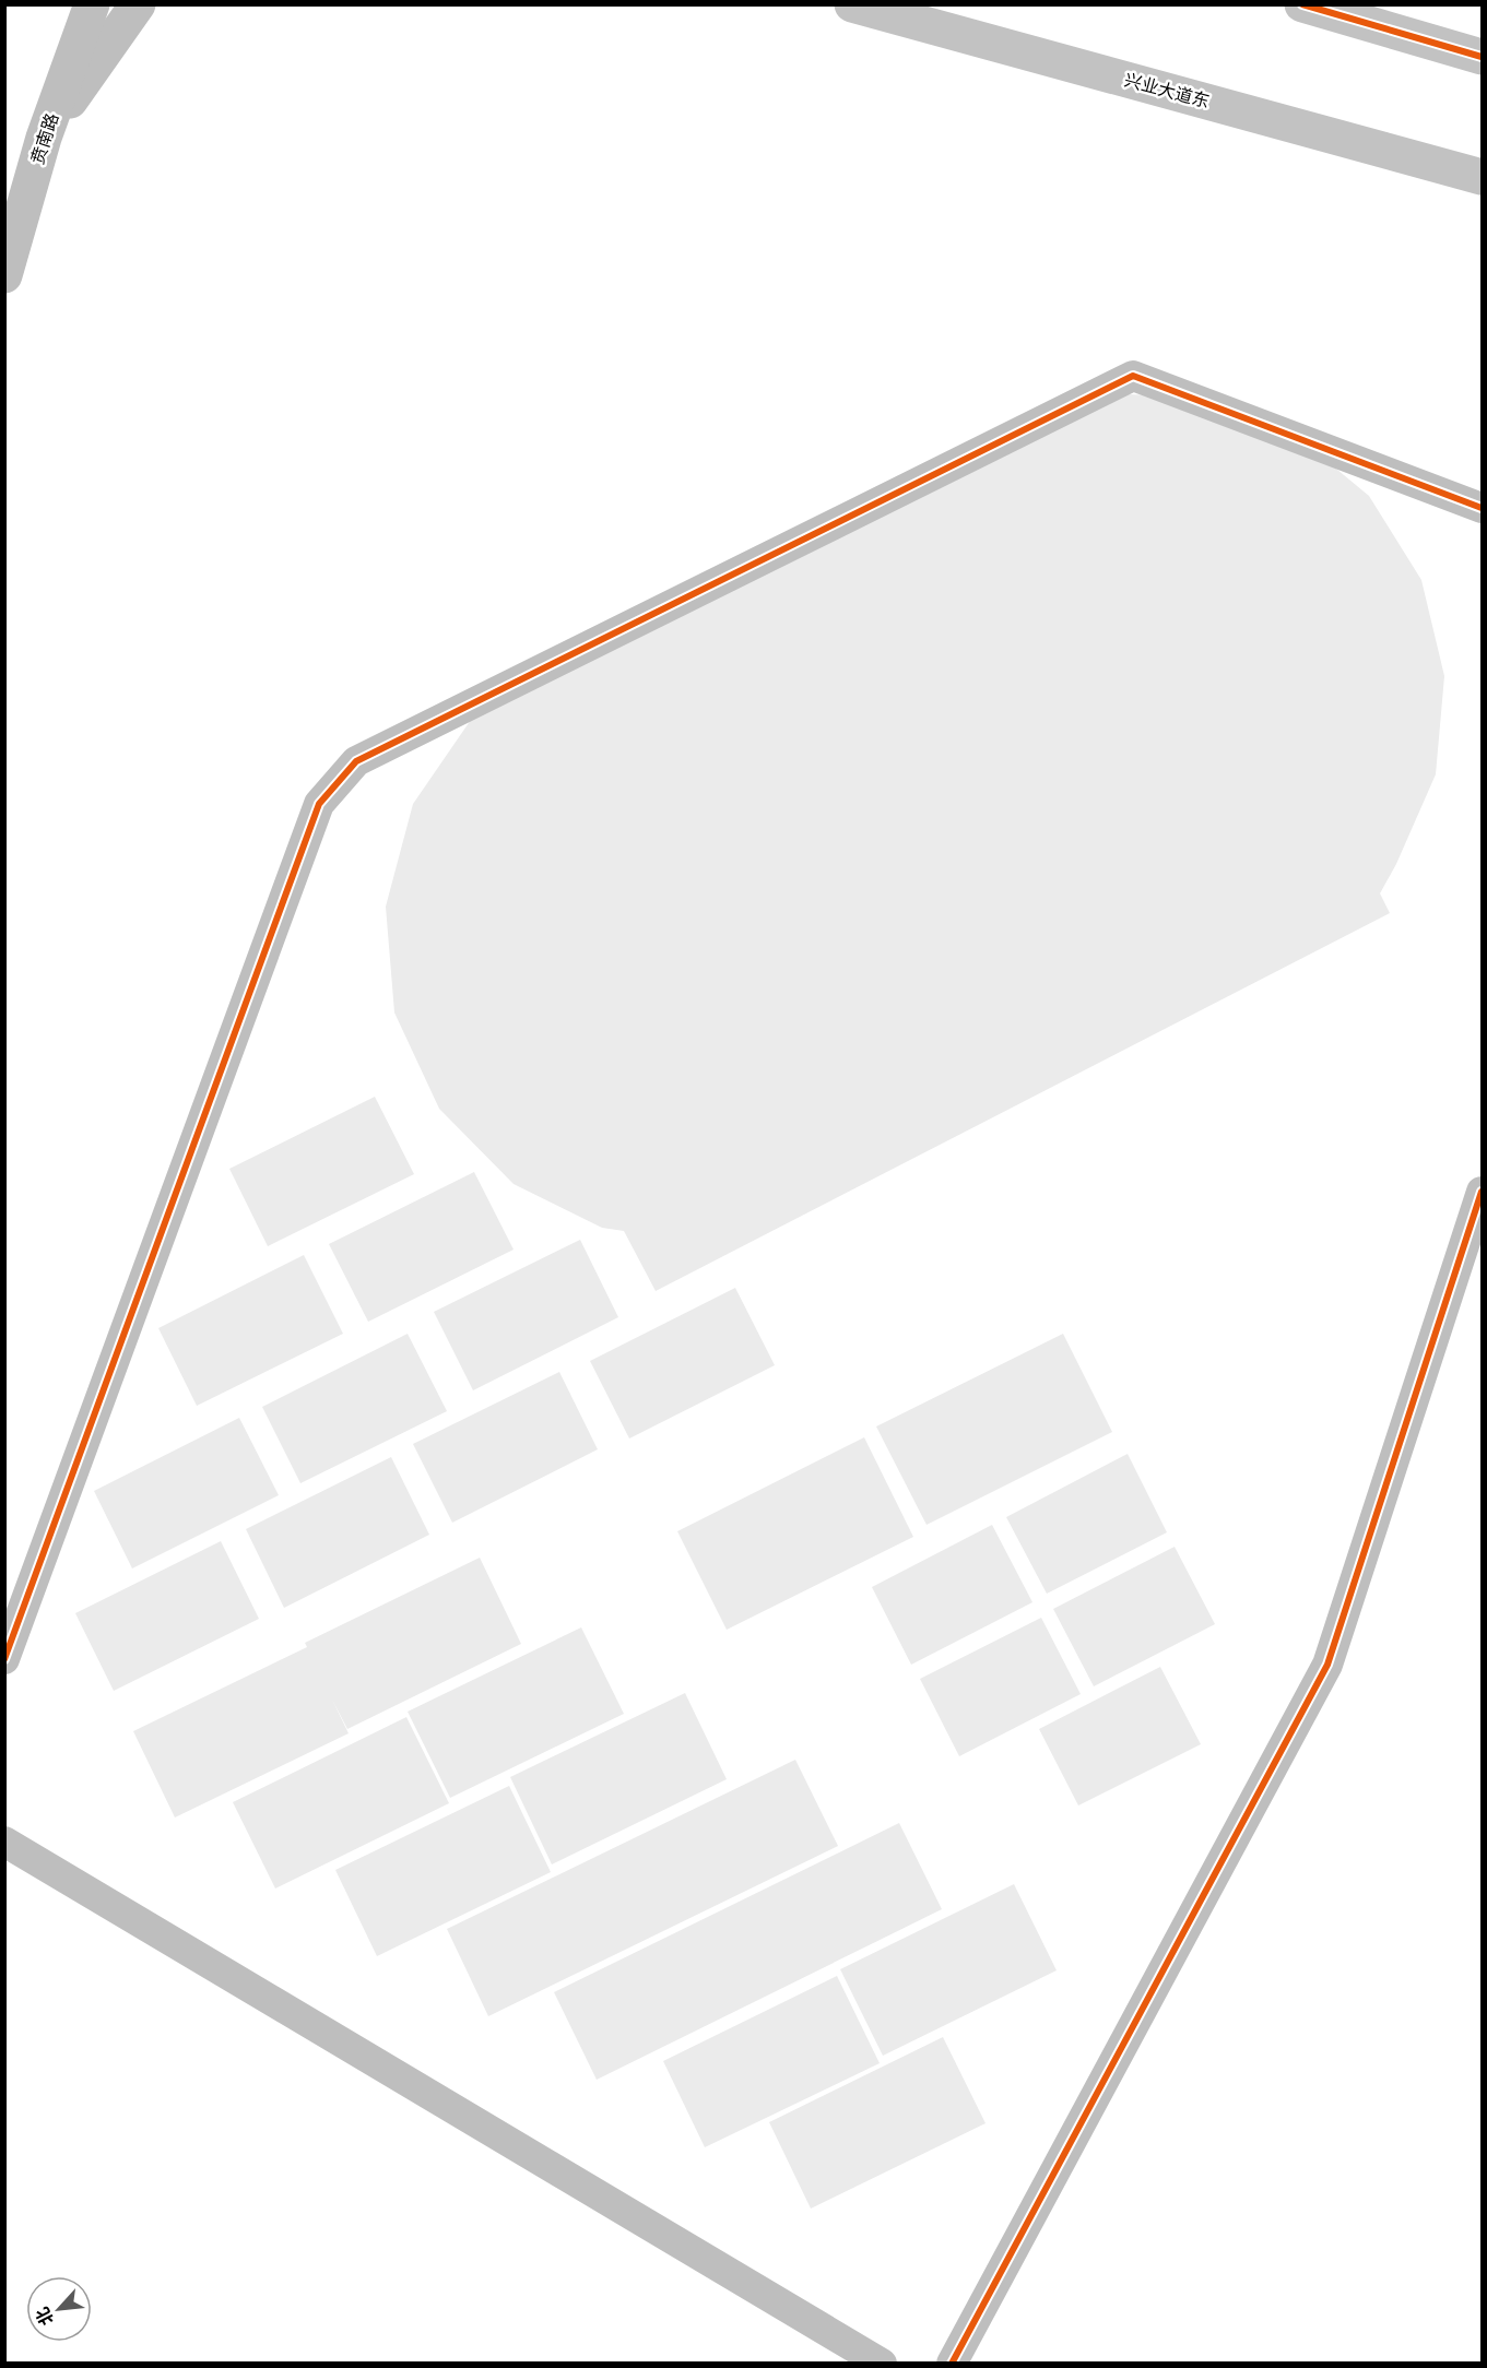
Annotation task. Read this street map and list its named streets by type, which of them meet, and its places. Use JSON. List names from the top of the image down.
{
  "streets": {
    "main road": ["兴业大道东", "贲南路"]
  },
  "north": "bottom left"
}
